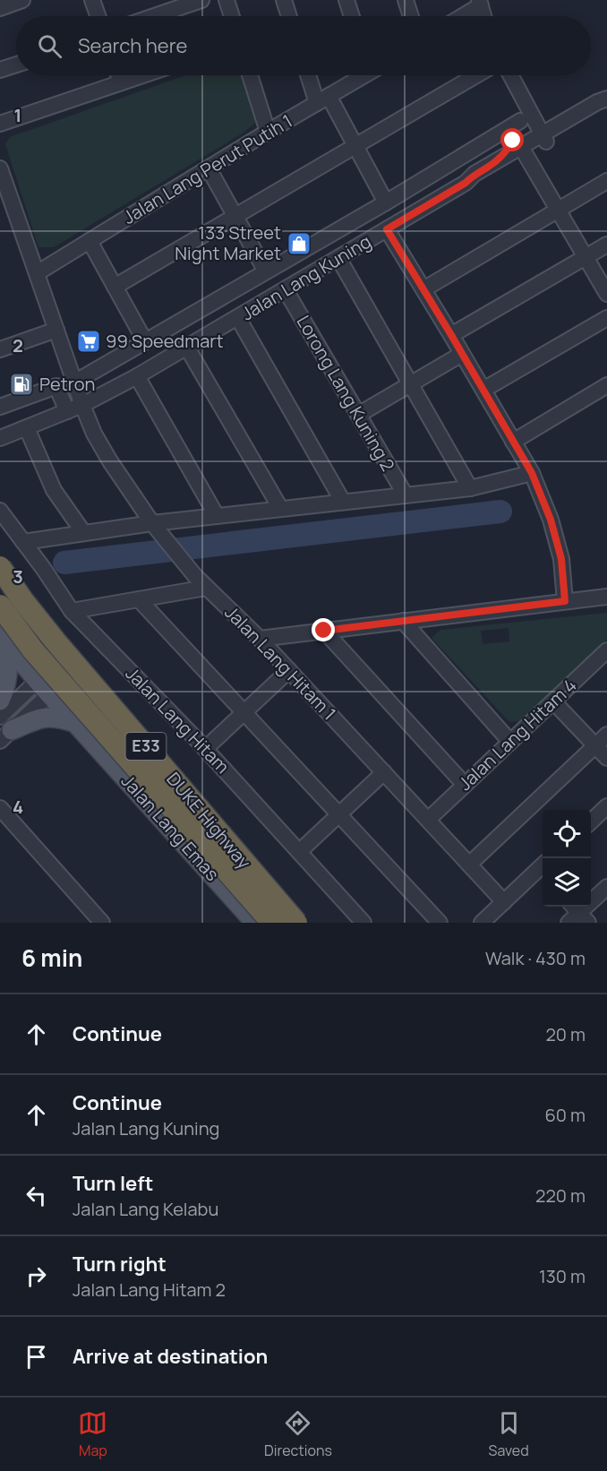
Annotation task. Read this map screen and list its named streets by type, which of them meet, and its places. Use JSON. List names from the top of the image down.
{
  "streets": {
    "highway": ["E33", "DUKE Highway"],
    "main road": ["Jalan Lang Emas"],
    "street": [
      "Jalan Lang Perut Putih 1",
      "Jalan Lang Kuning",
      "Lorong Lang Kuning 2",
      "Jalan Lang Hitam 1",
      "Jalan Lang Hitam",
      "Jalan Lang Hitam 4"
    ]
  },
  "crossings": [
    ["Jalan Lang Perut Putih 1", "Jalan Lang Hitam 1"],
    ["Jalan Lang Kuning", "Lorong Lang Kuning 2"],
    ["Jalan Lang Kuning", "Jalan Lang Hitam 1"],
    ["Jalan Lang Hitam 1", "Jalan Lang Hitam 4"]
  ],
  "places": {
    "shop": ["133 Street Night Market"],
    "supermarket": ["99 Speedmart"],
    "fuel station": ["Petron"]
  },
  "page": {
    "search": "Search here",
    "heading": ["6 min", "Walk · 430 m"],
    "list": [
      ["Continue", "20 m"],
      ["Continue", "Jalan Lang Kuning", "60 m"],
      ["Turn left", "Jalan Lang Kelabu", "220 m"],
      ["Turn right", "Jalan Lang Hitam 2", "130 m"],
      "Arrive at destination"
    ],
    "nav": ["Map", "Directions", "Saved"]
  },
  "grid": {
    "rows": [
      "1",
      "2",
      "3",
      "4"
    ]
  }
}
